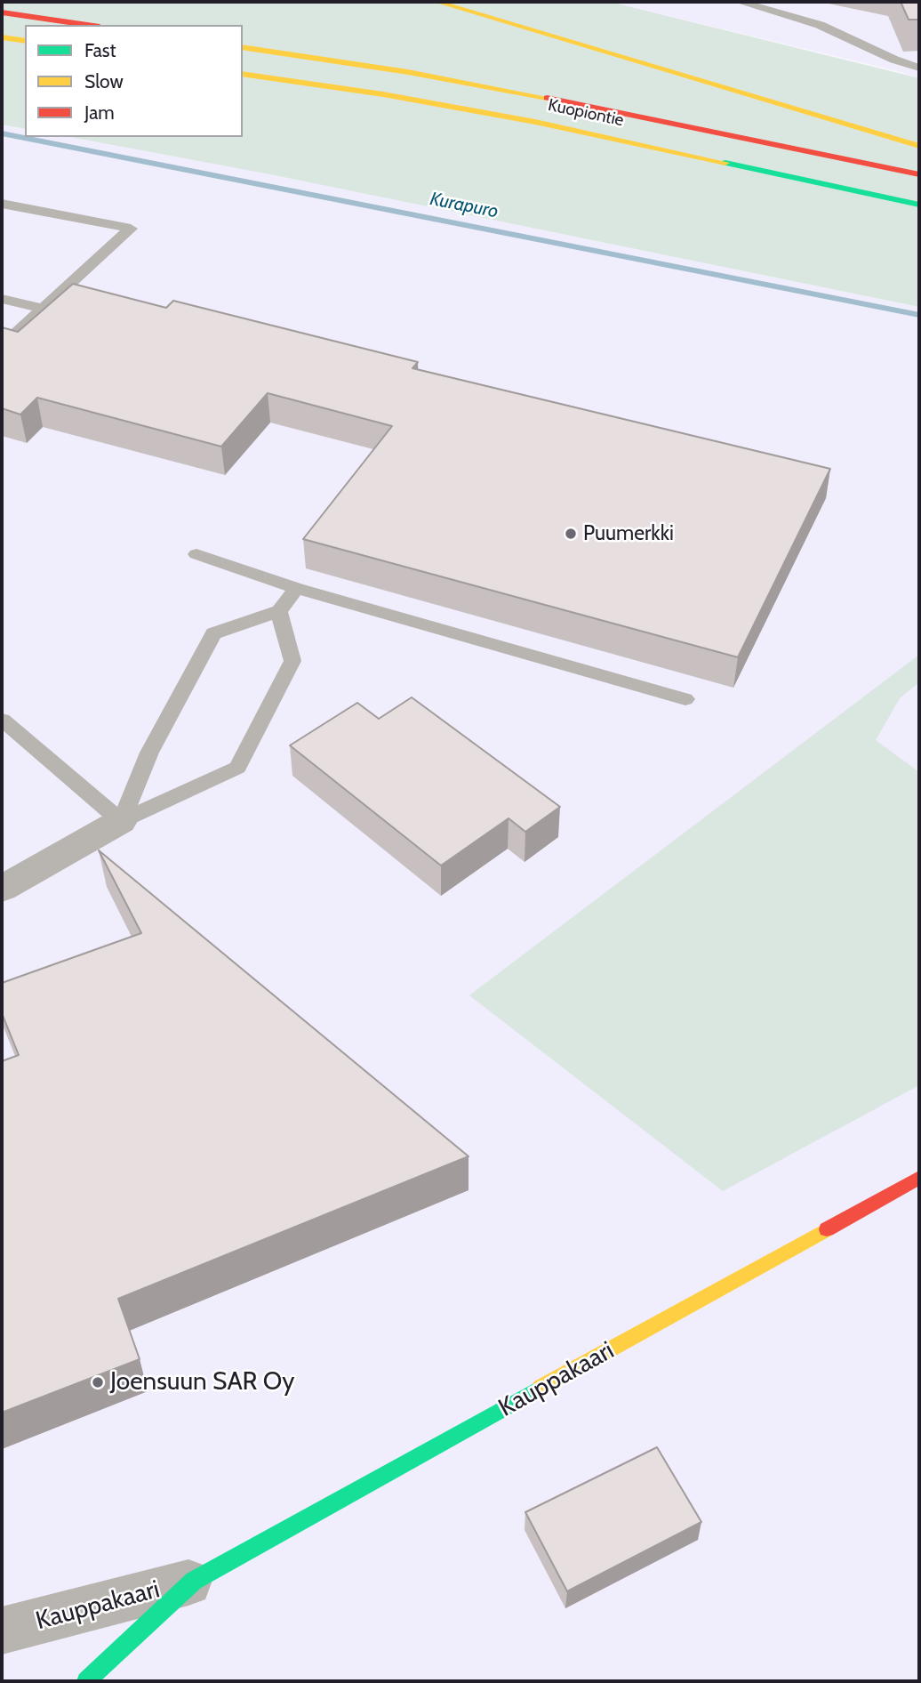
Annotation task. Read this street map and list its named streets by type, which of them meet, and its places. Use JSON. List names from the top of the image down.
{
  "streets": {
    "main road": ["Kuopiontie", "Kauppakaari"]
  },
  "water": ["Kurapuro"],
  "places": ["Puumerkki", "Joensuun SAR Oy"],
  "legend": ["Fast", "Slow", "Jam"]
}
